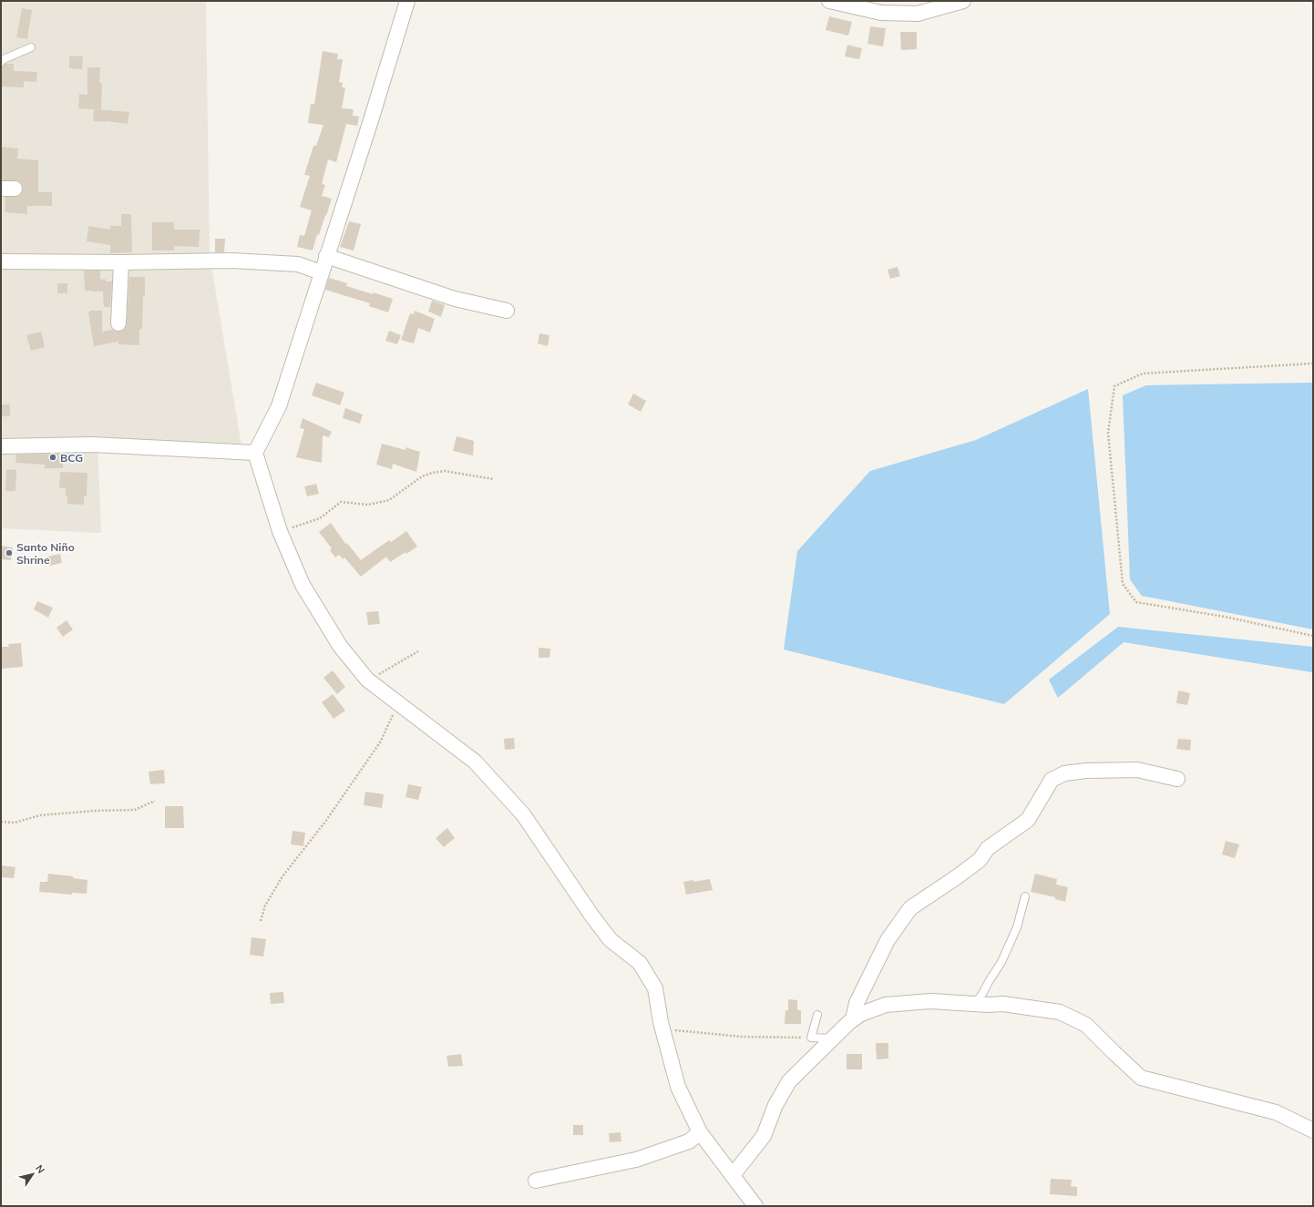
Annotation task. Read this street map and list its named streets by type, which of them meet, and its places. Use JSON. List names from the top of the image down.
{
  "places": ["BCG", "Santo Niño Shrine"],
  "north": "top right"
}
